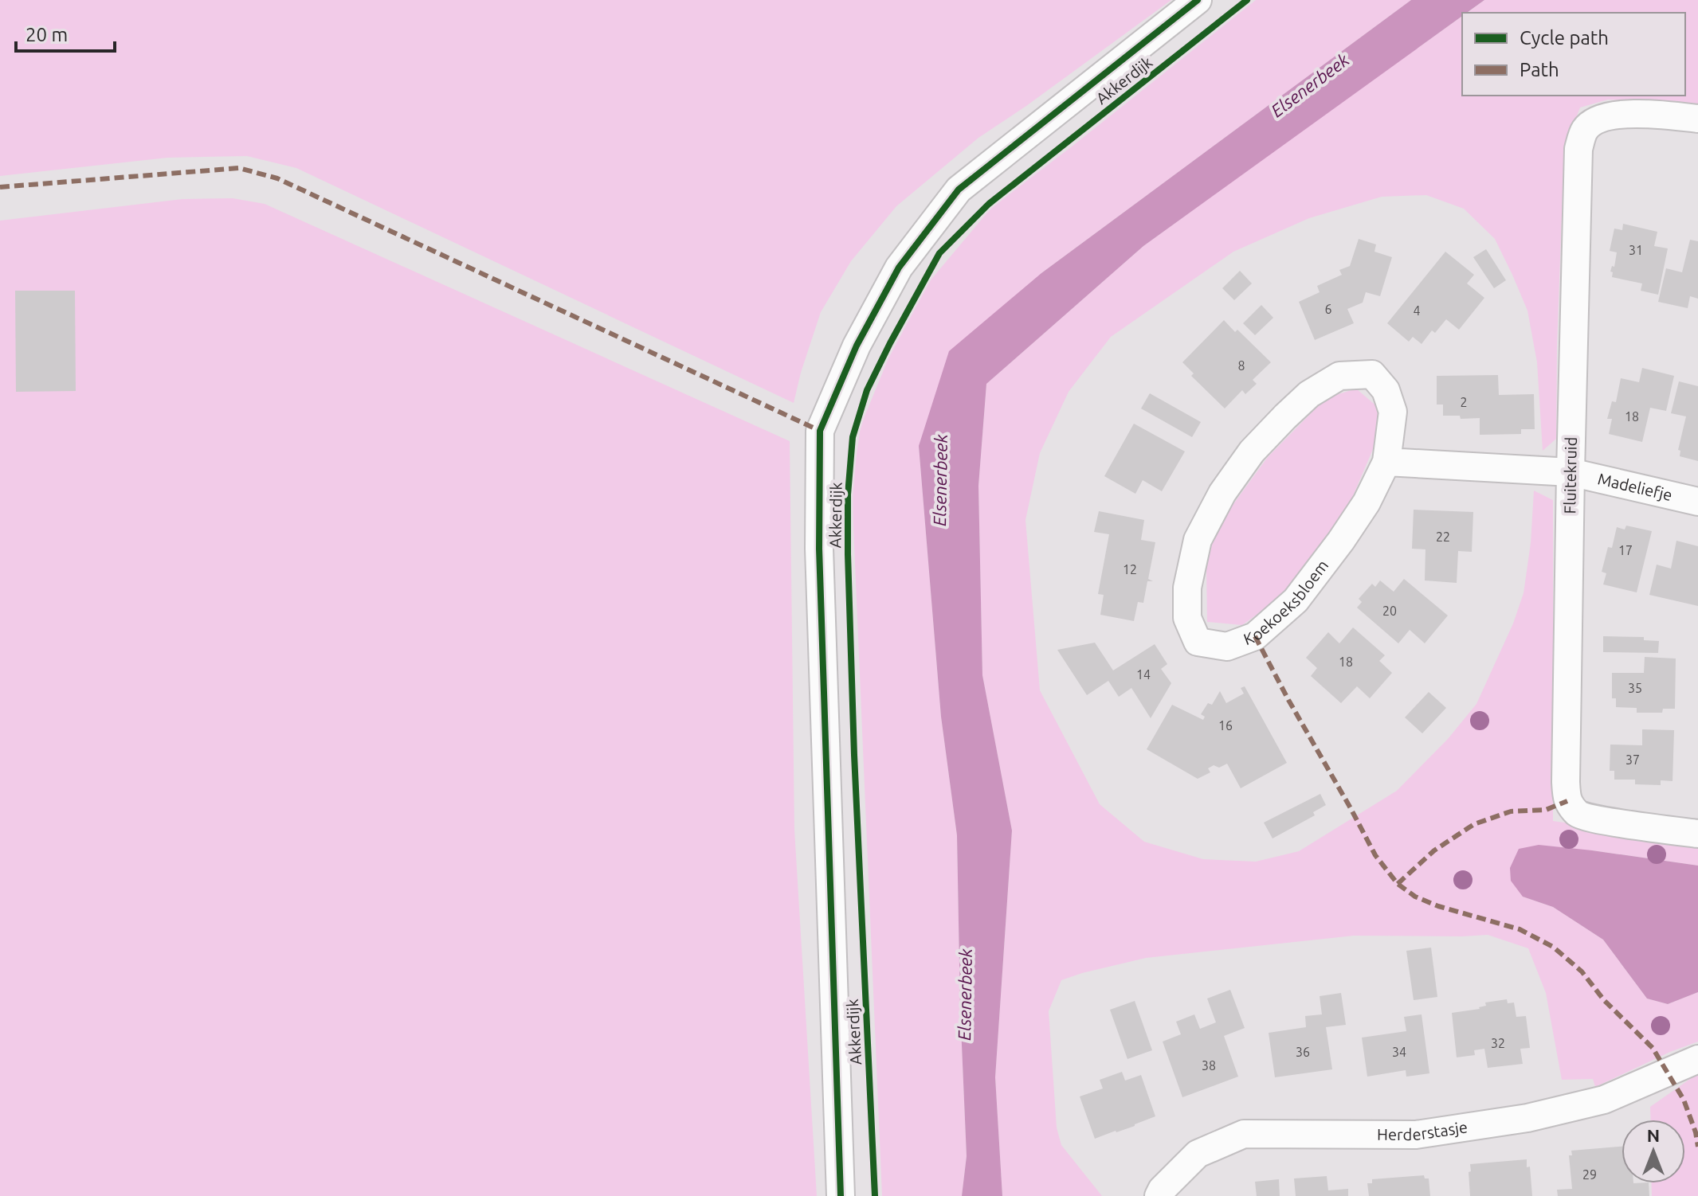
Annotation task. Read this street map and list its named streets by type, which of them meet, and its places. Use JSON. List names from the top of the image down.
{
  "streets": {
    "street": [
      "Akkerdijk",
      "Fluitekruid",
      "Madeliefje",
      "Koekoeksbloem",
      "Herderstasje"
    ]
  },
  "crossings": [
    ["Fluitekruid", "Madeliefje"]
  ],
  "water": ["Elsenerbeek"],
  "house_numbers": [
    "31",
    "6",
    "4",
    "8",
    "2",
    "18",
    "22",
    "17",
    "12",
    "20",
    "18",
    "14",
    "35",
    "16",
    "37",
    "32",
    "36",
    "34",
    "38",
    "29"
  ],
  "legend": ["Cycle path", "Path"],
  "scale_bar": "20 m",
  "north": "top"
}
